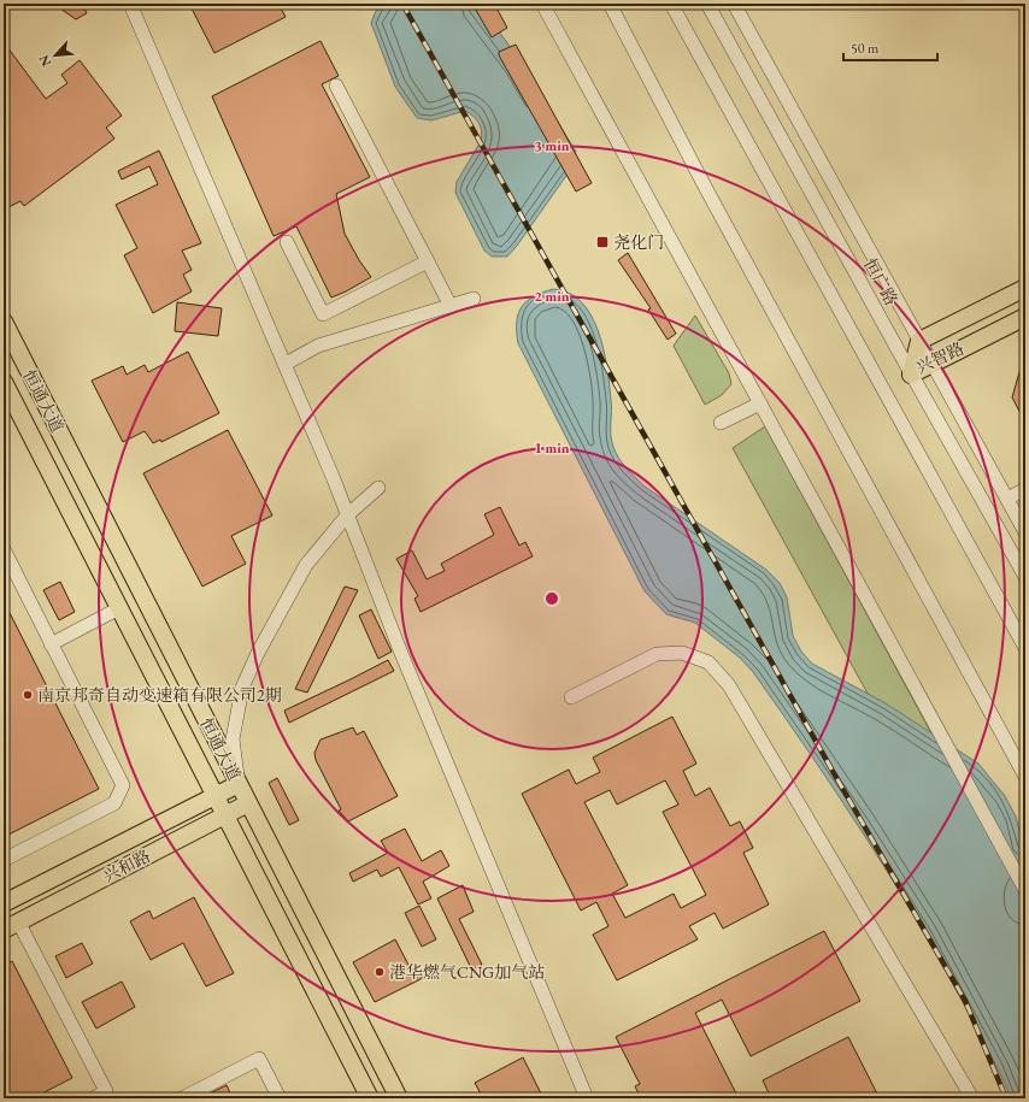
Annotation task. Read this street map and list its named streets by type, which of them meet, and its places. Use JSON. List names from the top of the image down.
{
  "streets": {
    "main road": ["兴智路", "恒通大道", "兴和路"],
    "street": ["恒广路"]
  },
  "crossings": [
    ["恒广路", "兴智路"],
    ["恒通大道", "兴和路"]
  ],
  "places": {
    "transit": ["尧化门"],
    "other": ["南京邦奇自动变速箱有限公司2期", "港华燃气CNG加气站"]
  },
  "scale_bar": "50 m",
  "north": "bottom left",
  "rings": ["3 min", "2 min", "1 min"]
}
